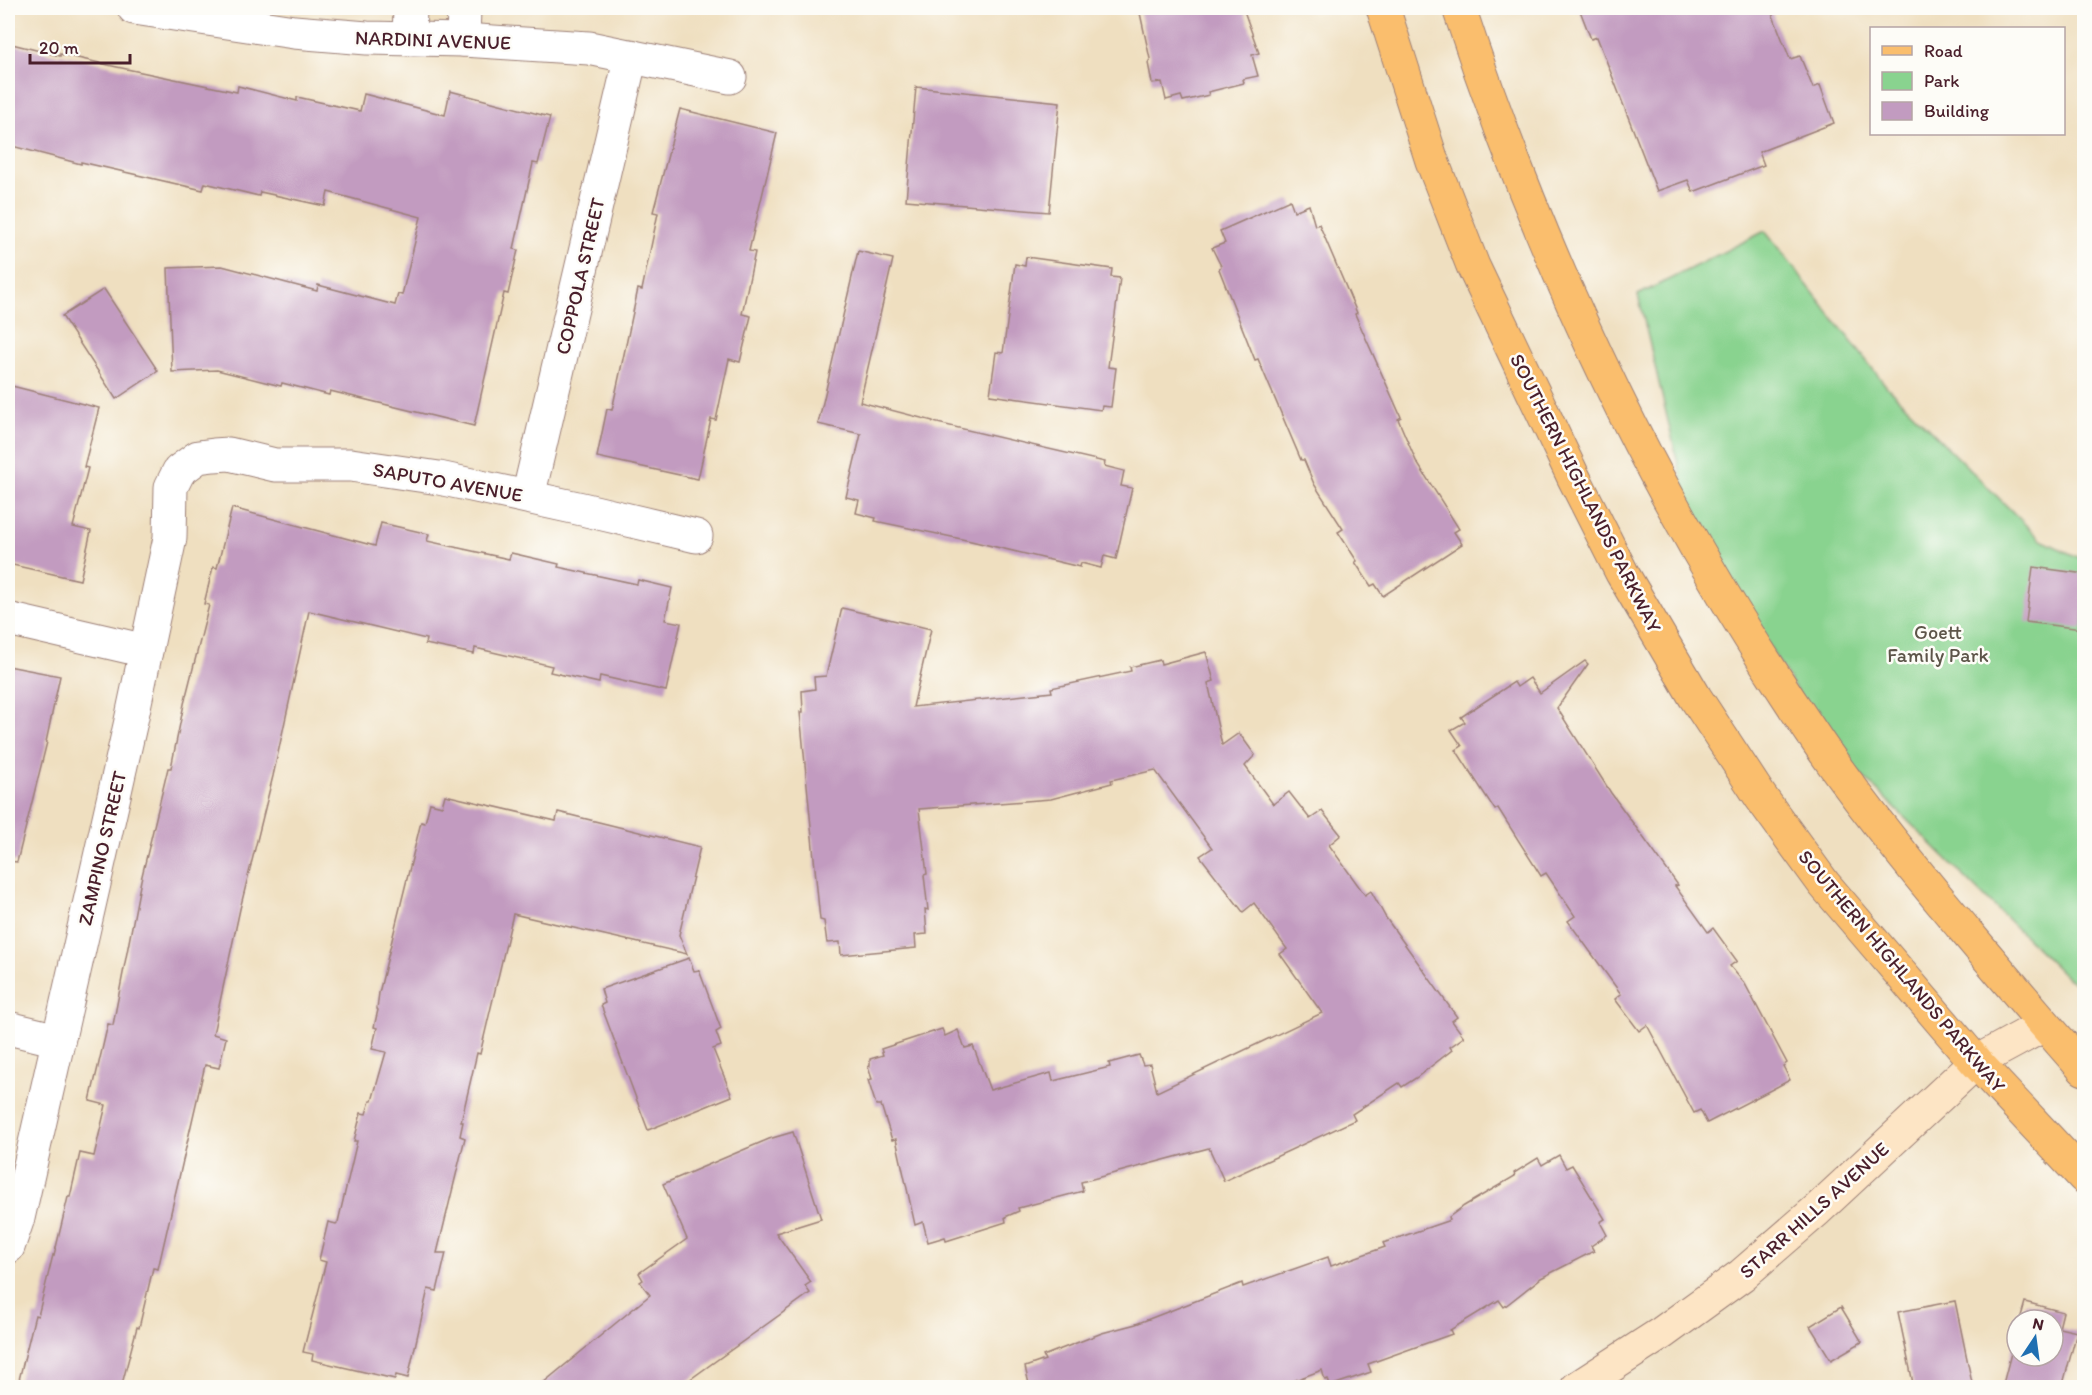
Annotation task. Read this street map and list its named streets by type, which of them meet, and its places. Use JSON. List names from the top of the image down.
{
  "streets": {
    "main road": ["SOUTHERN HIGHLANDS PARKWAY"],
    "street": [
      "NARDINI AVENUE",
      "COPPOLA STREET",
      "SAPUTO AVENUE",
      "ZAMPINO STREET",
      "STARR HILLS AVENUE"
    ]
  },
  "crossings": [
    ["NARDINI AVENUE", "COPPOLA STREET"],
    ["COPPOLA STREET", "SAPUTO AVENUE"],
    ["SAPUTO AVENUE", "ZAMPINO STREET"],
    ["SOUTHERN HIGHLANDS PARKWAY", "STARR HILLS AVENUE"]
  ],
  "parks": ["Goett Family Park"],
  "legend": ["Road", "Park", "Building"],
  "scale_bar": "20 m",
  "north": "top"
}
